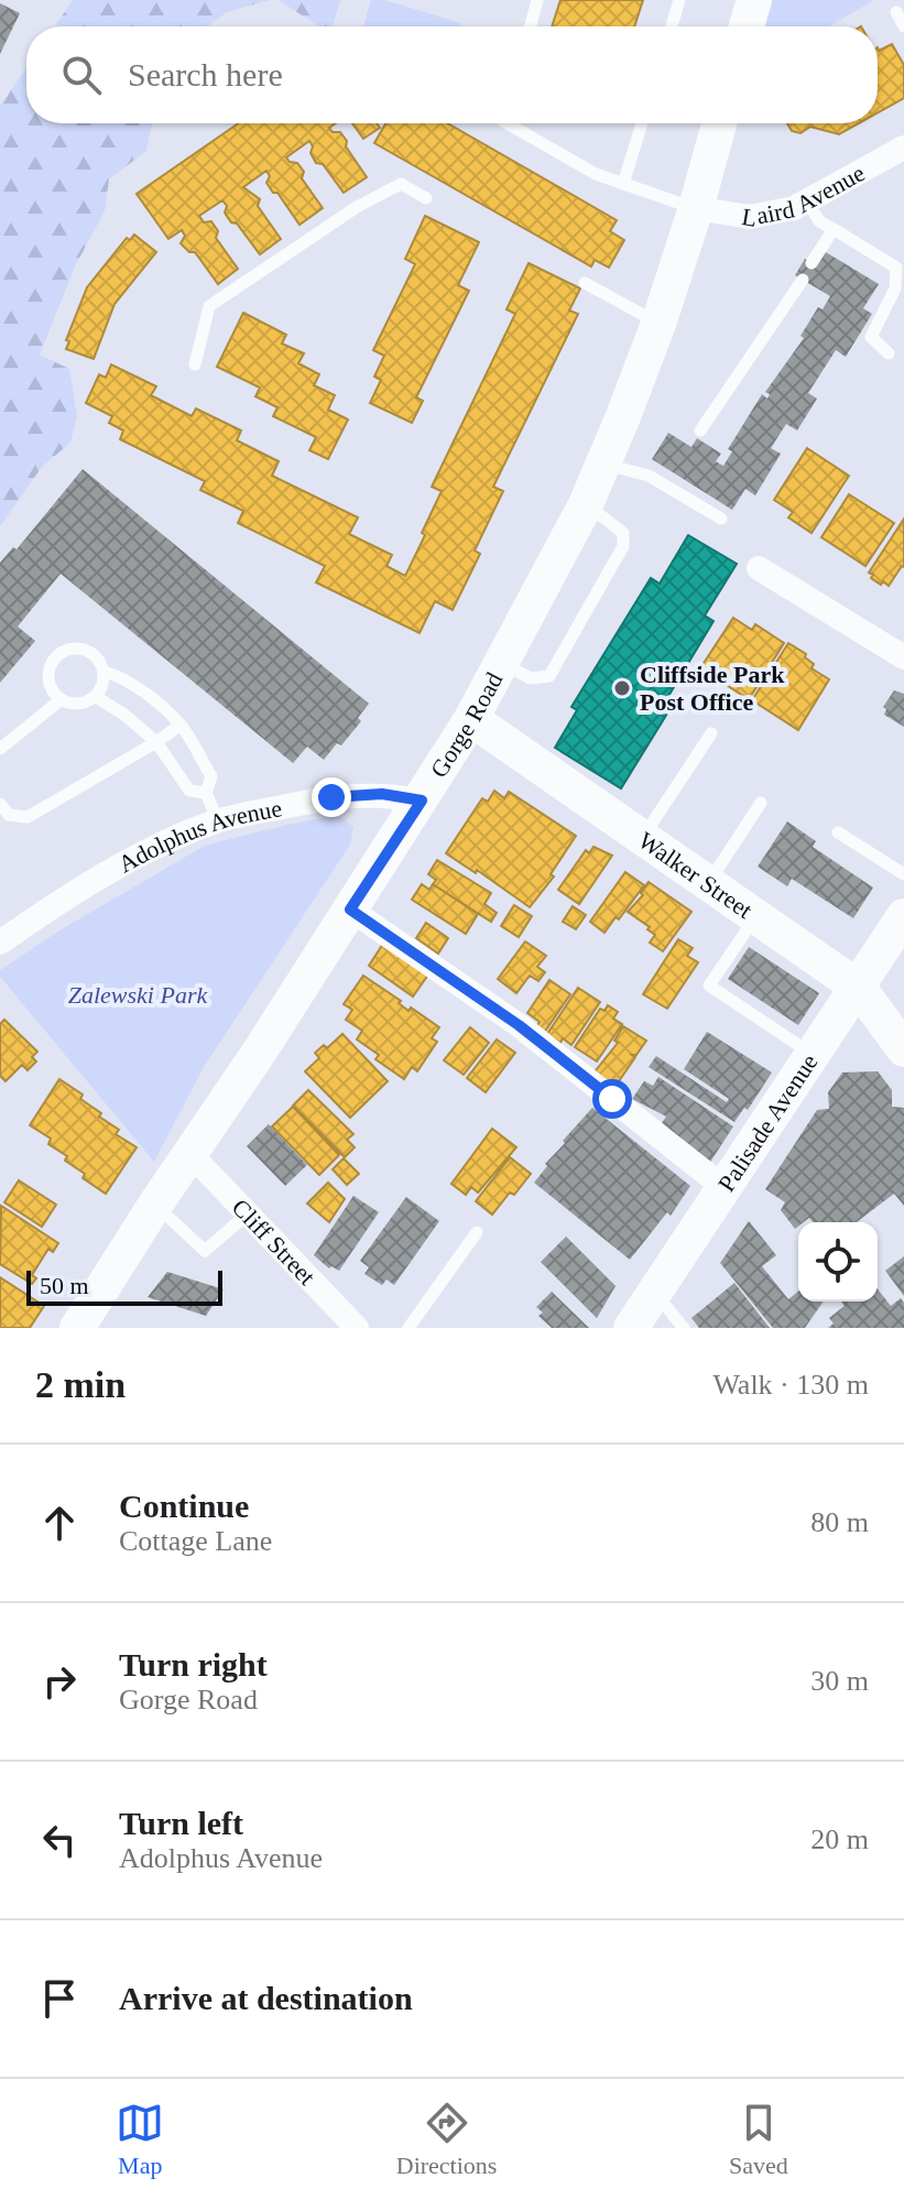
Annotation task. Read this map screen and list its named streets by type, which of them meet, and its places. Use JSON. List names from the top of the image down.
{
  "streets": {
    "main road": ["Gorge Road", "Walker Street", "Palisade Avenue"],
    "street": ["Laird Avenue", "Adolphus Avenue", "Cliff Street"]
  },
  "crossings": [
    ["Laird Avenue", "Gorge Road"],
    ["Gorge Road", "Adolphus Avenue"],
    ["Gorge Road", "Walker Street"],
    ["Gorge Road", "Cliff Street"],
    ["Walker Street", "Palisade Avenue"]
  ],
  "parks": ["Zalewski Park"],
  "places": ["Cliffside Park Post Office"],
  "scale_bar": "50 m",
  "page": {
    "search": "Search here",
    "scale": "50 m",
    "heading": ["2 min", "Walk · 130 m"],
    "list": [
      ["Continue", "Cottage Lane", "80 m"],
      ["Turn right", "Gorge Road", "30 m"],
      ["Turn left", "Adolphus Avenue", "20 m"],
      "Arrive at destination"
    ],
    "nav": ["Map", "Directions", "Saved"]
  }
}
